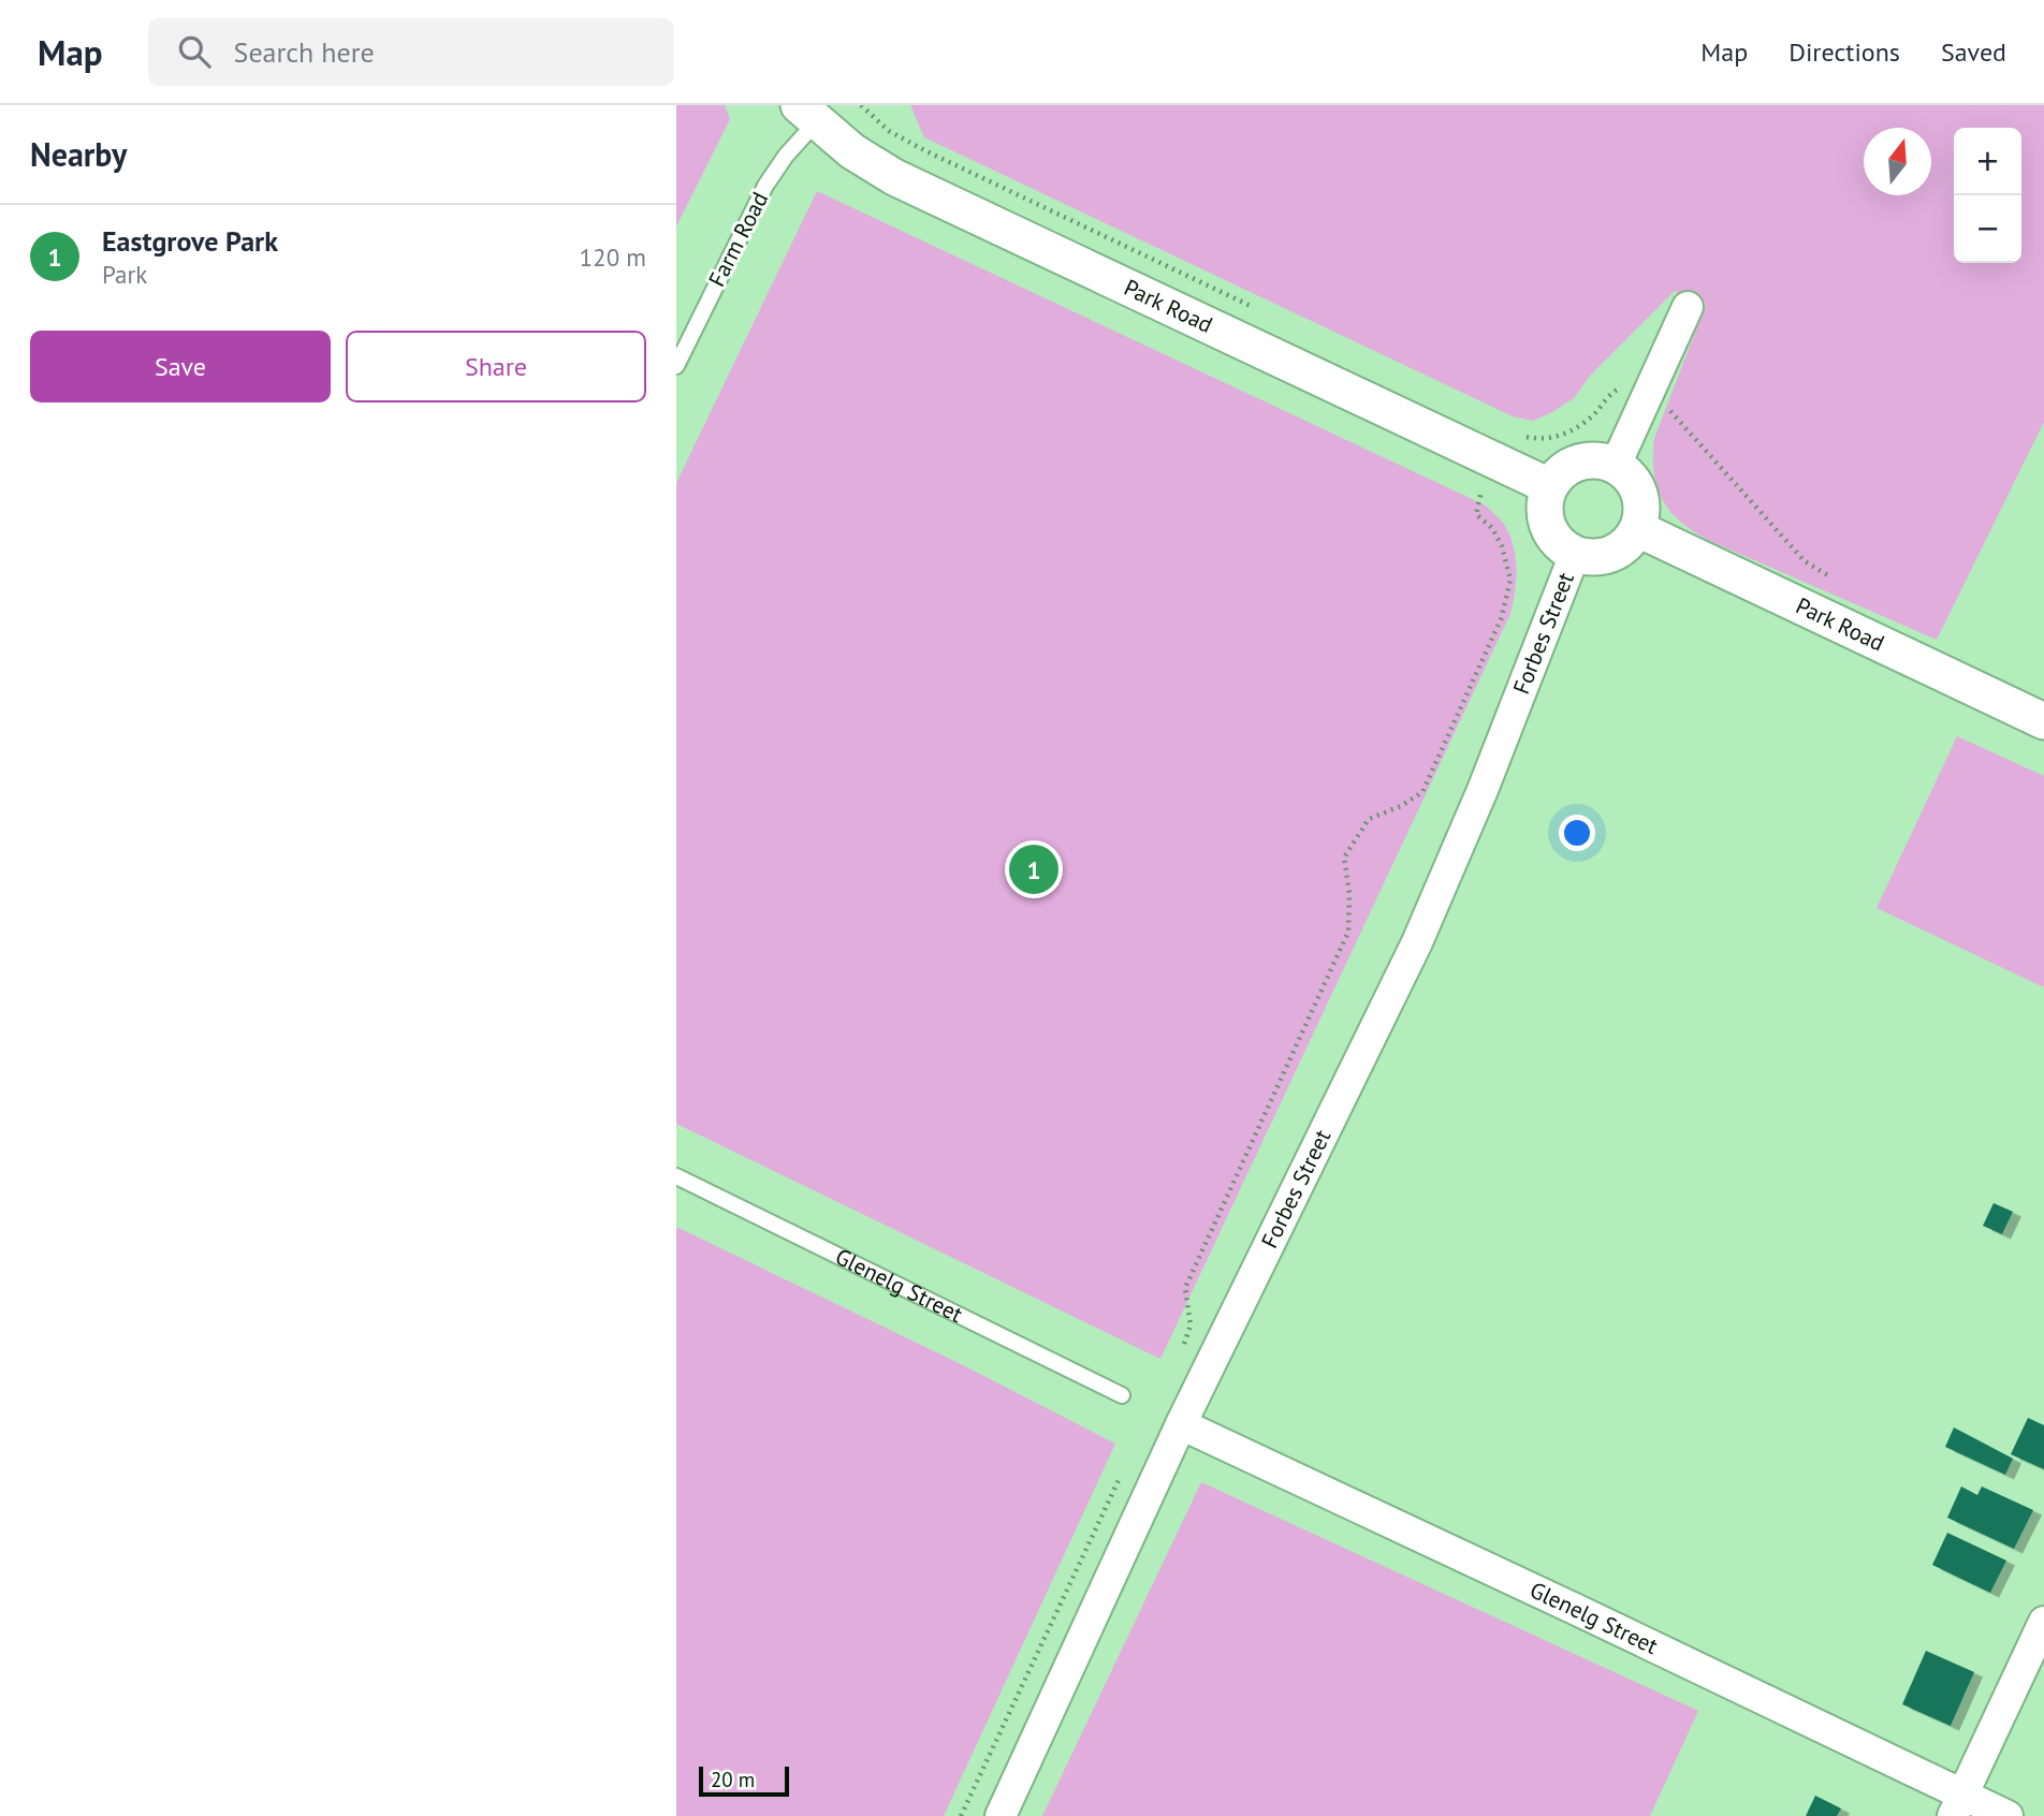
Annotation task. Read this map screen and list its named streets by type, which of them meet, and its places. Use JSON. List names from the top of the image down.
{
  "streets": {
    "street": ["Park Road", "Forbes Street", "Glenelg Street"],
    "lane": ["Farm Road"]
  },
  "crossings": [
    ["Farm Road", "Park Road"],
    ["Park Road", "Forbes Street"],
    ["Forbes Street", "Glenelg Street"]
  ],
  "scale_bar": "20 m",
  "north": "top",
  "page": {
    "header": "Map",
    "search": "Search here",
    "nav": ["Map", "Directions", "Saved"],
    "heading": "Nearby",
    "map_buttons": ["+", "−"],
    "list": [
      {
        "mark": "1",
        "name": "Eastgrove Park",
        "note": "Park",
        "value": "120 m"
      }
    ],
    "buttons": ["Save", "Share"],
    "pins": "1",
    "scale": "20 m"
  }
}
